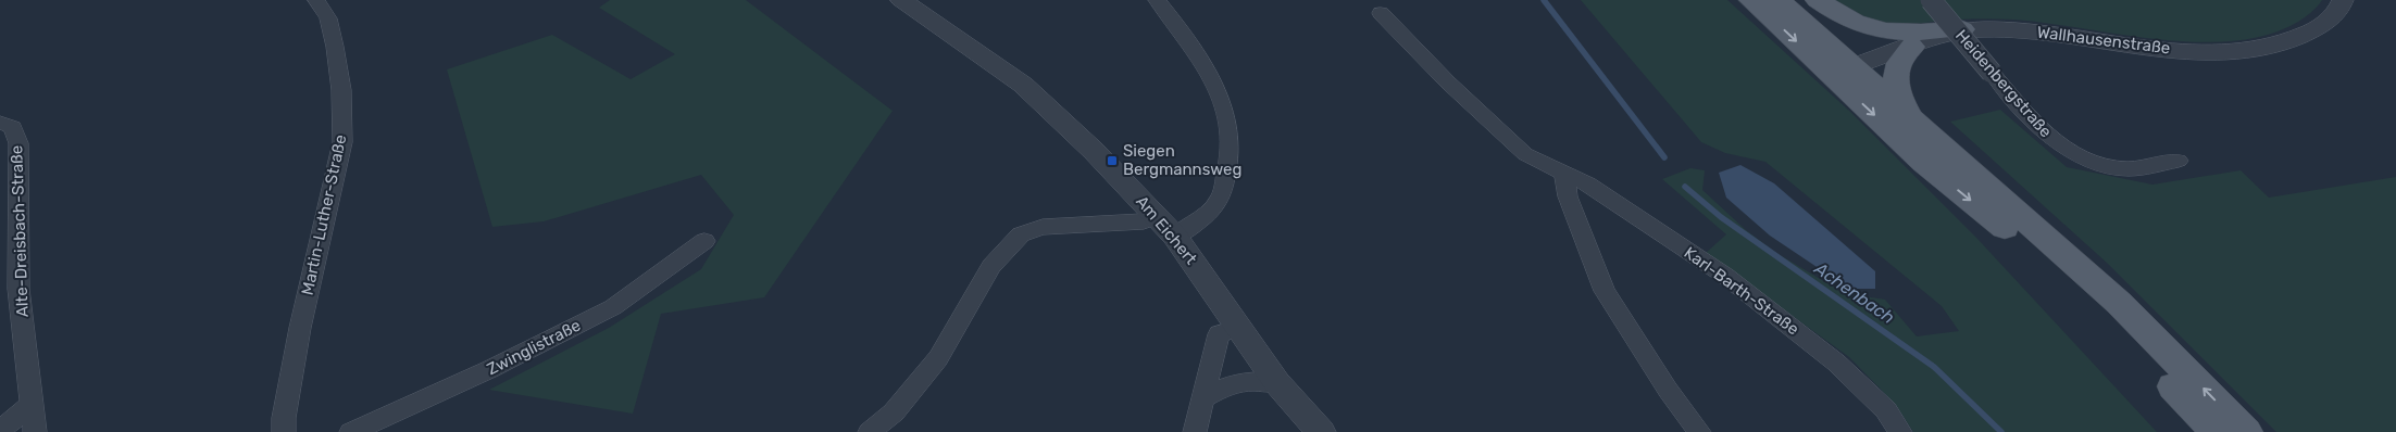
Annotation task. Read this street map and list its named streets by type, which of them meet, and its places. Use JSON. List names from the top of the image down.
{
  "streets": {
    "street": [
      "Wallhausenstraße",
      "Heidenbergstraße",
      "Martin-Luther-Straße",
      "Am Eichert",
      "Alte-Dreisbach-Straße",
      "Karl-Barth-Straße",
      "Zwinglistraße"
    ]
  },
  "water": ["Achenbach"],
  "places": {
    "transit": ["Siegen Bergmannsweg"]
  }
}
